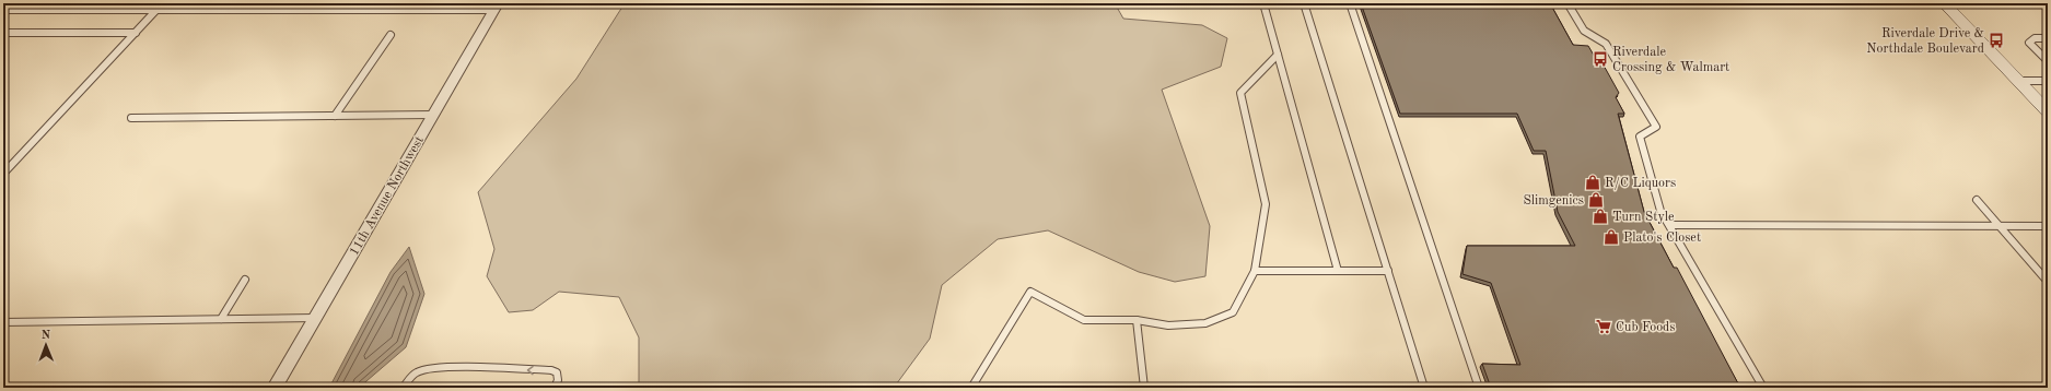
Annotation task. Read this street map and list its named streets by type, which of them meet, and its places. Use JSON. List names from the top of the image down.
{
  "streets": {
    "street": ["11th Avenue Northwest"]
  },
  "places": {
    "bus stop": ["Riverdale Drive & Northdale Boulevard", "Riverdale Crossing & Walmart"],
    "shop": [
      "R/C Liquors",
      "Slimgenics",
      "Turn Style",
      "Plato's Closet"
    ],
    "supermarket": ["Cub Foods"]
  },
  "north": "top"
}
